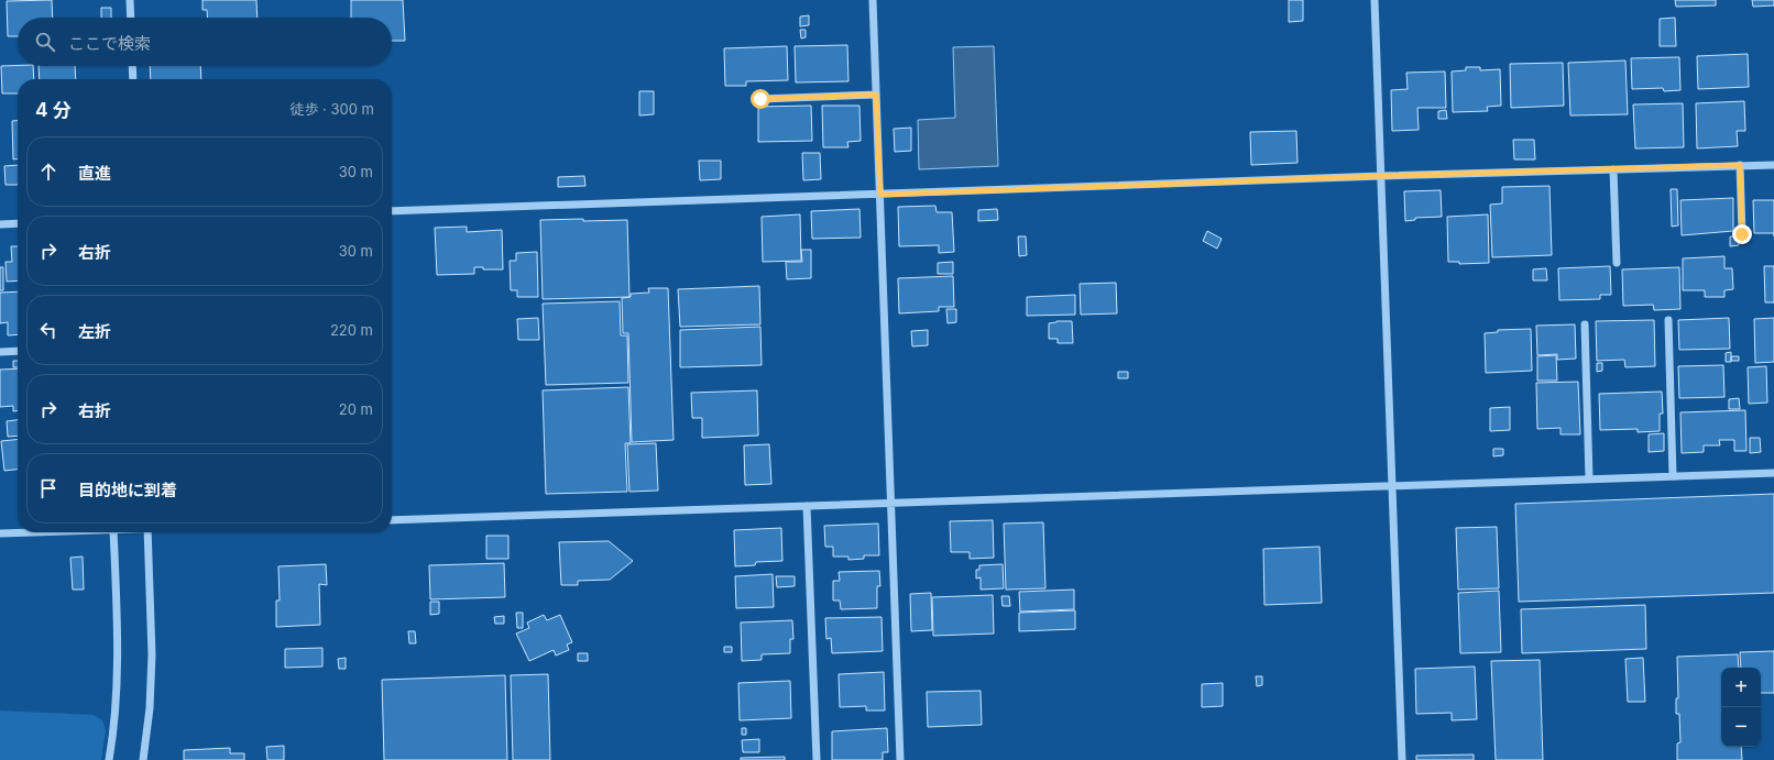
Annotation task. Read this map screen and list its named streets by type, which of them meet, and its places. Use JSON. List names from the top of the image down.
{
  "page": {
    "search": "ここで検索",
    "heading": ["4 分", "徒歩 · 300 m"],
    "list": [
      ["直進", "30 m"],
      ["右折", "30 m"],
      ["左折", "220 m"],
      ["右折", "20 m"],
      "目的地に到着"
    ],
    "map_buttons": ["+", "−"]
  }
}
